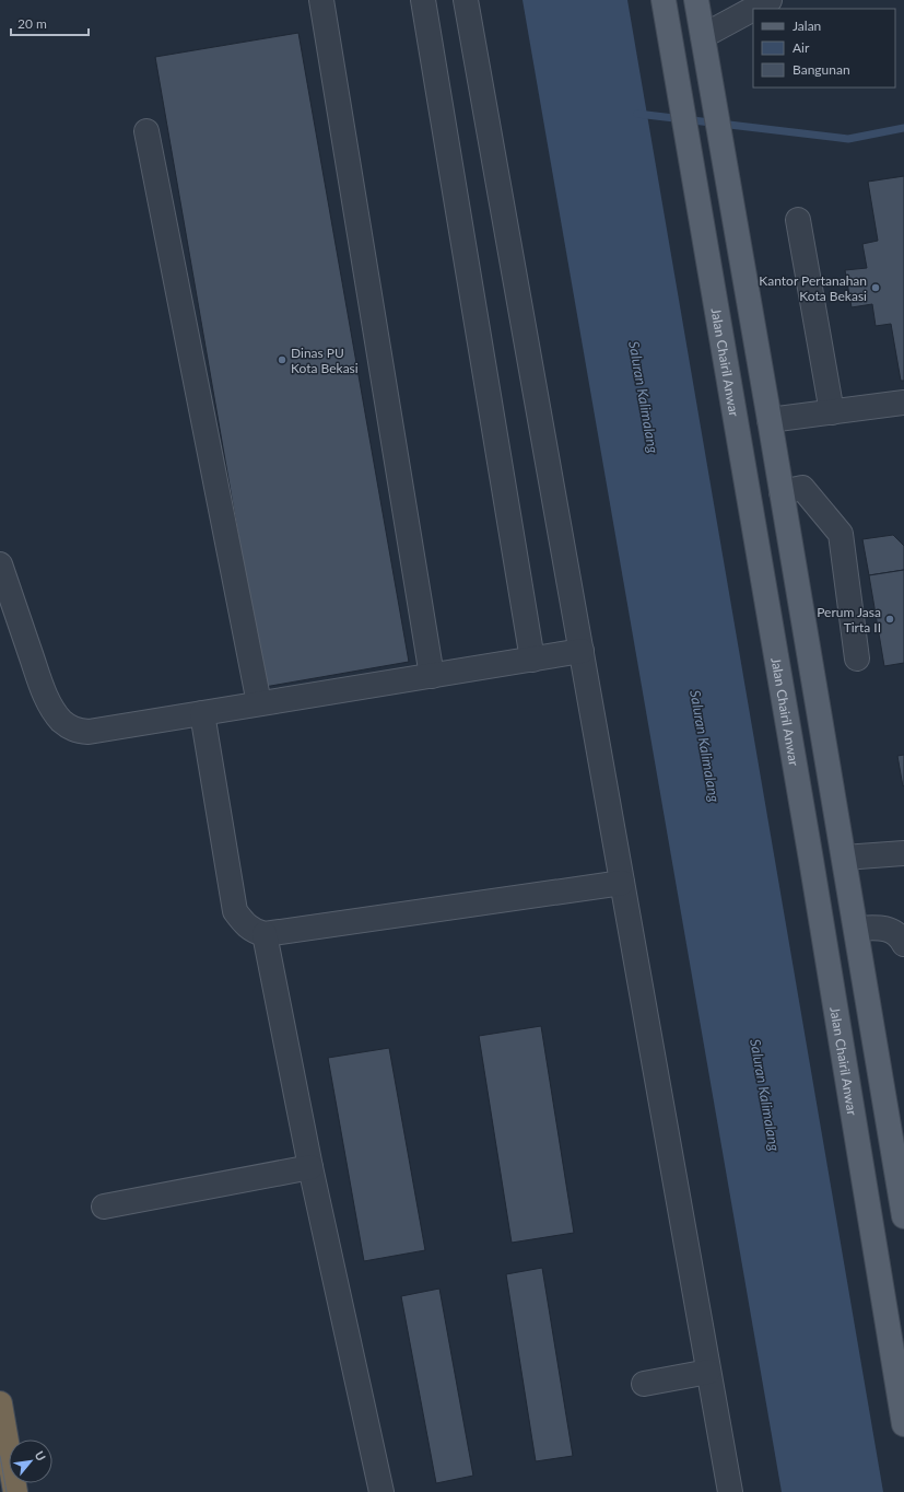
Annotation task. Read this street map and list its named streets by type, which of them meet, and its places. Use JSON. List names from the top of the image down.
{
  "streets": {
    "main road": ["Jalan Chairil Anwar"]
  },
  "water": ["Saluran Kalimalang"],
  "places": ["Kantor Pertanahan Kota Bekasi", "Dinas PU Kota Bekasi", "Perum Jasa Tirta II"],
  "legend": ["Jalan", "Air", "Bangunan"],
  "scale_bar": "20 m",
  "north": "top right"
}
